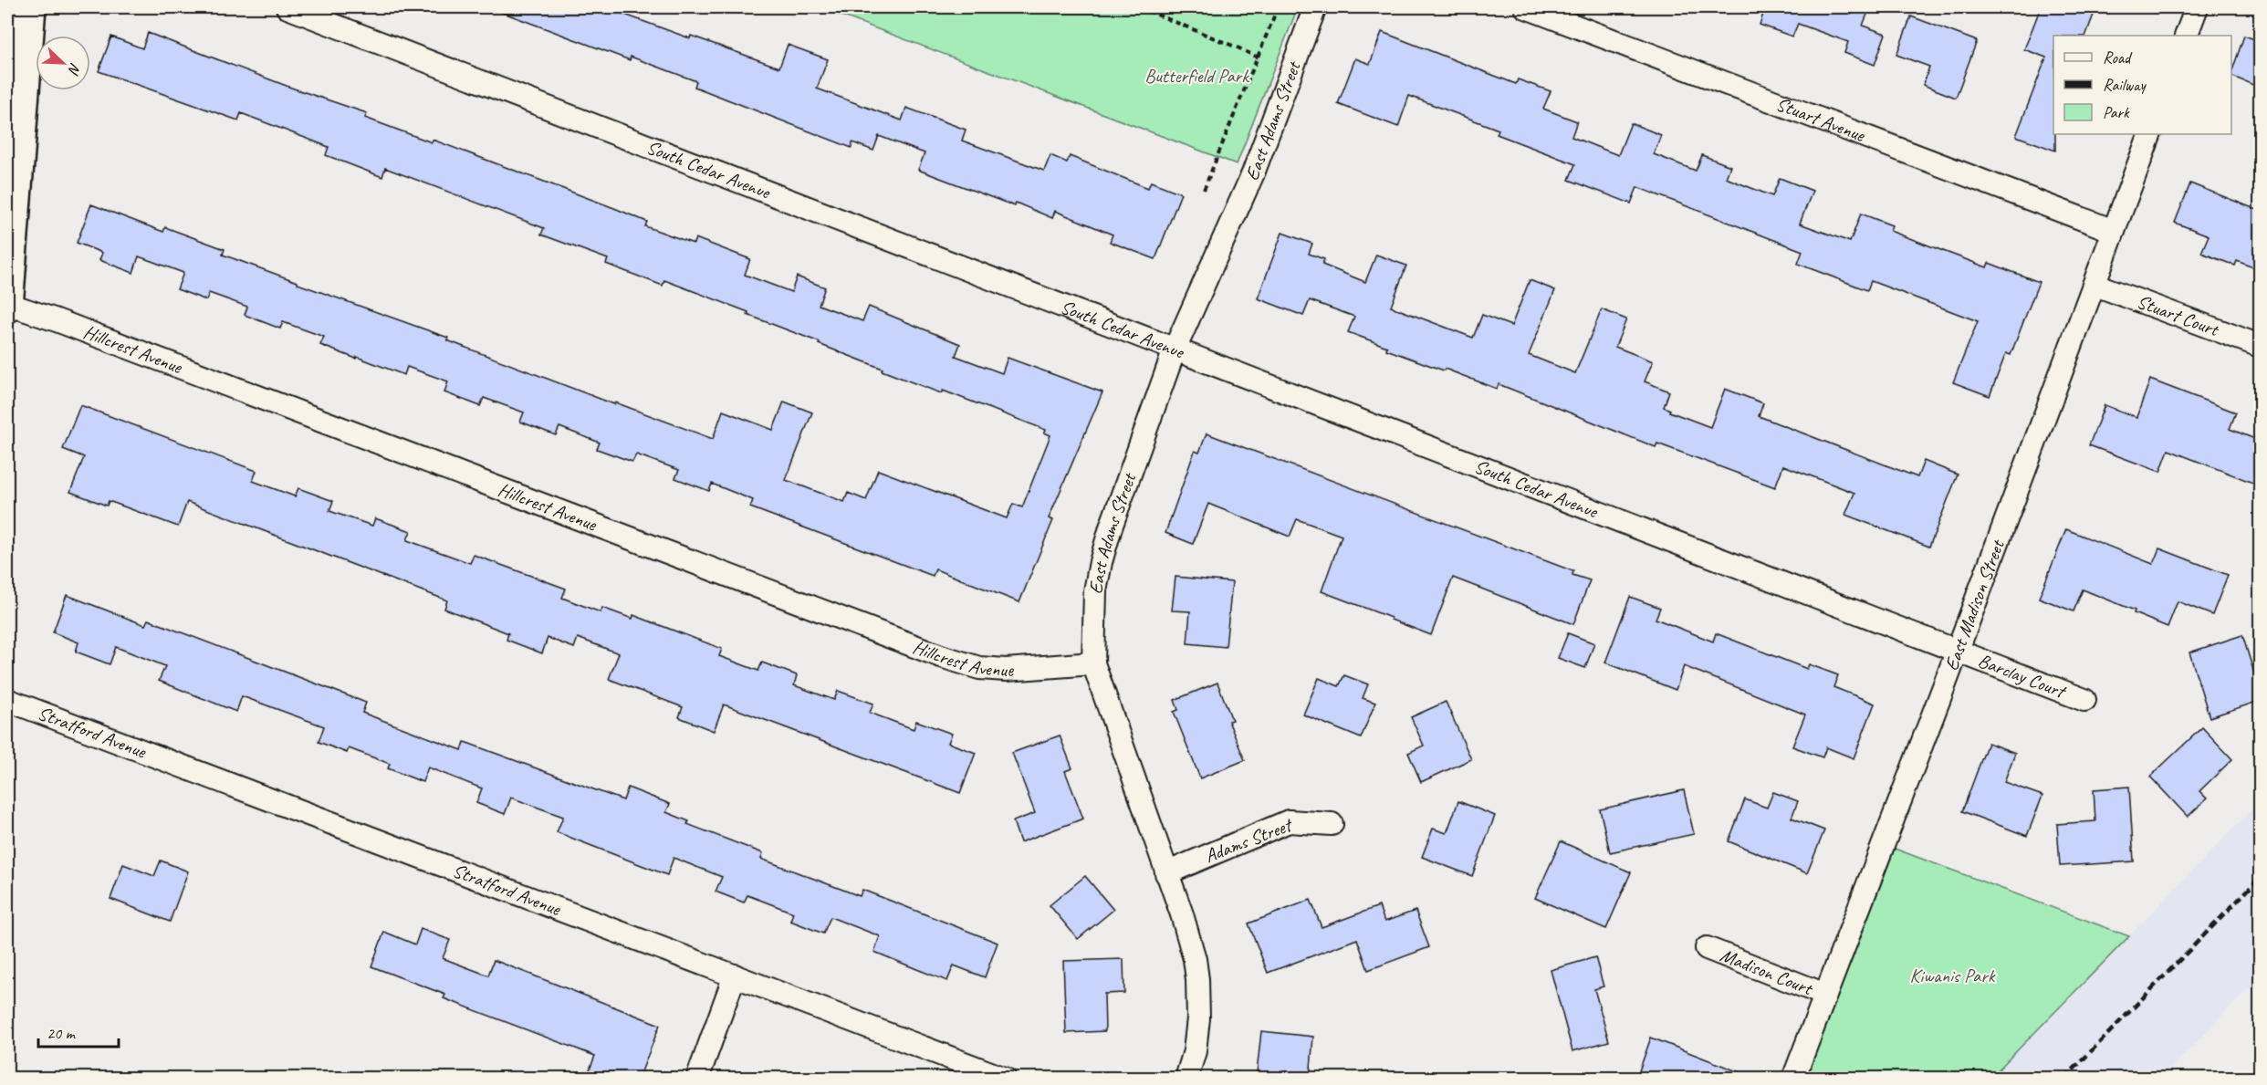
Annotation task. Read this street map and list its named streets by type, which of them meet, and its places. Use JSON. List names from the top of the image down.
{
  "streets": {
    "street": [
      "Stuart Avenue",
      "East Adams Street",
      "South Cedar Avenue",
      "Stuart Court",
      "Hillcrest Avenue",
      "East Madison Street",
      "Barclay Court",
      "Stratford Avenue",
      "Adams Street",
      "Madison Court"
    ]
  },
  "crossings": [
    ["Stuart Avenue", "East Madison Street"],
    ["East Adams Street", "South Cedar Avenue"],
    ["East Adams Street", "Hillcrest Avenue"],
    ["East Adams Street", "Adams Street"],
    ["South Cedar Avenue", "East Madison Street"],
    ["South Cedar Avenue", "Barclay Court"],
    ["Stuart Court", "East Madison Street"],
    ["East Madison Street", "Barclay Court"],
    ["East Madison Street", "Madison Court"]
  ],
  "parks": ["Butterfield Park", "Kiwanis Park"],
  "legend": ["Road", "Railway", "Park"],
  "scale_bar": "20 m",
  "north": "bottom right"
}
